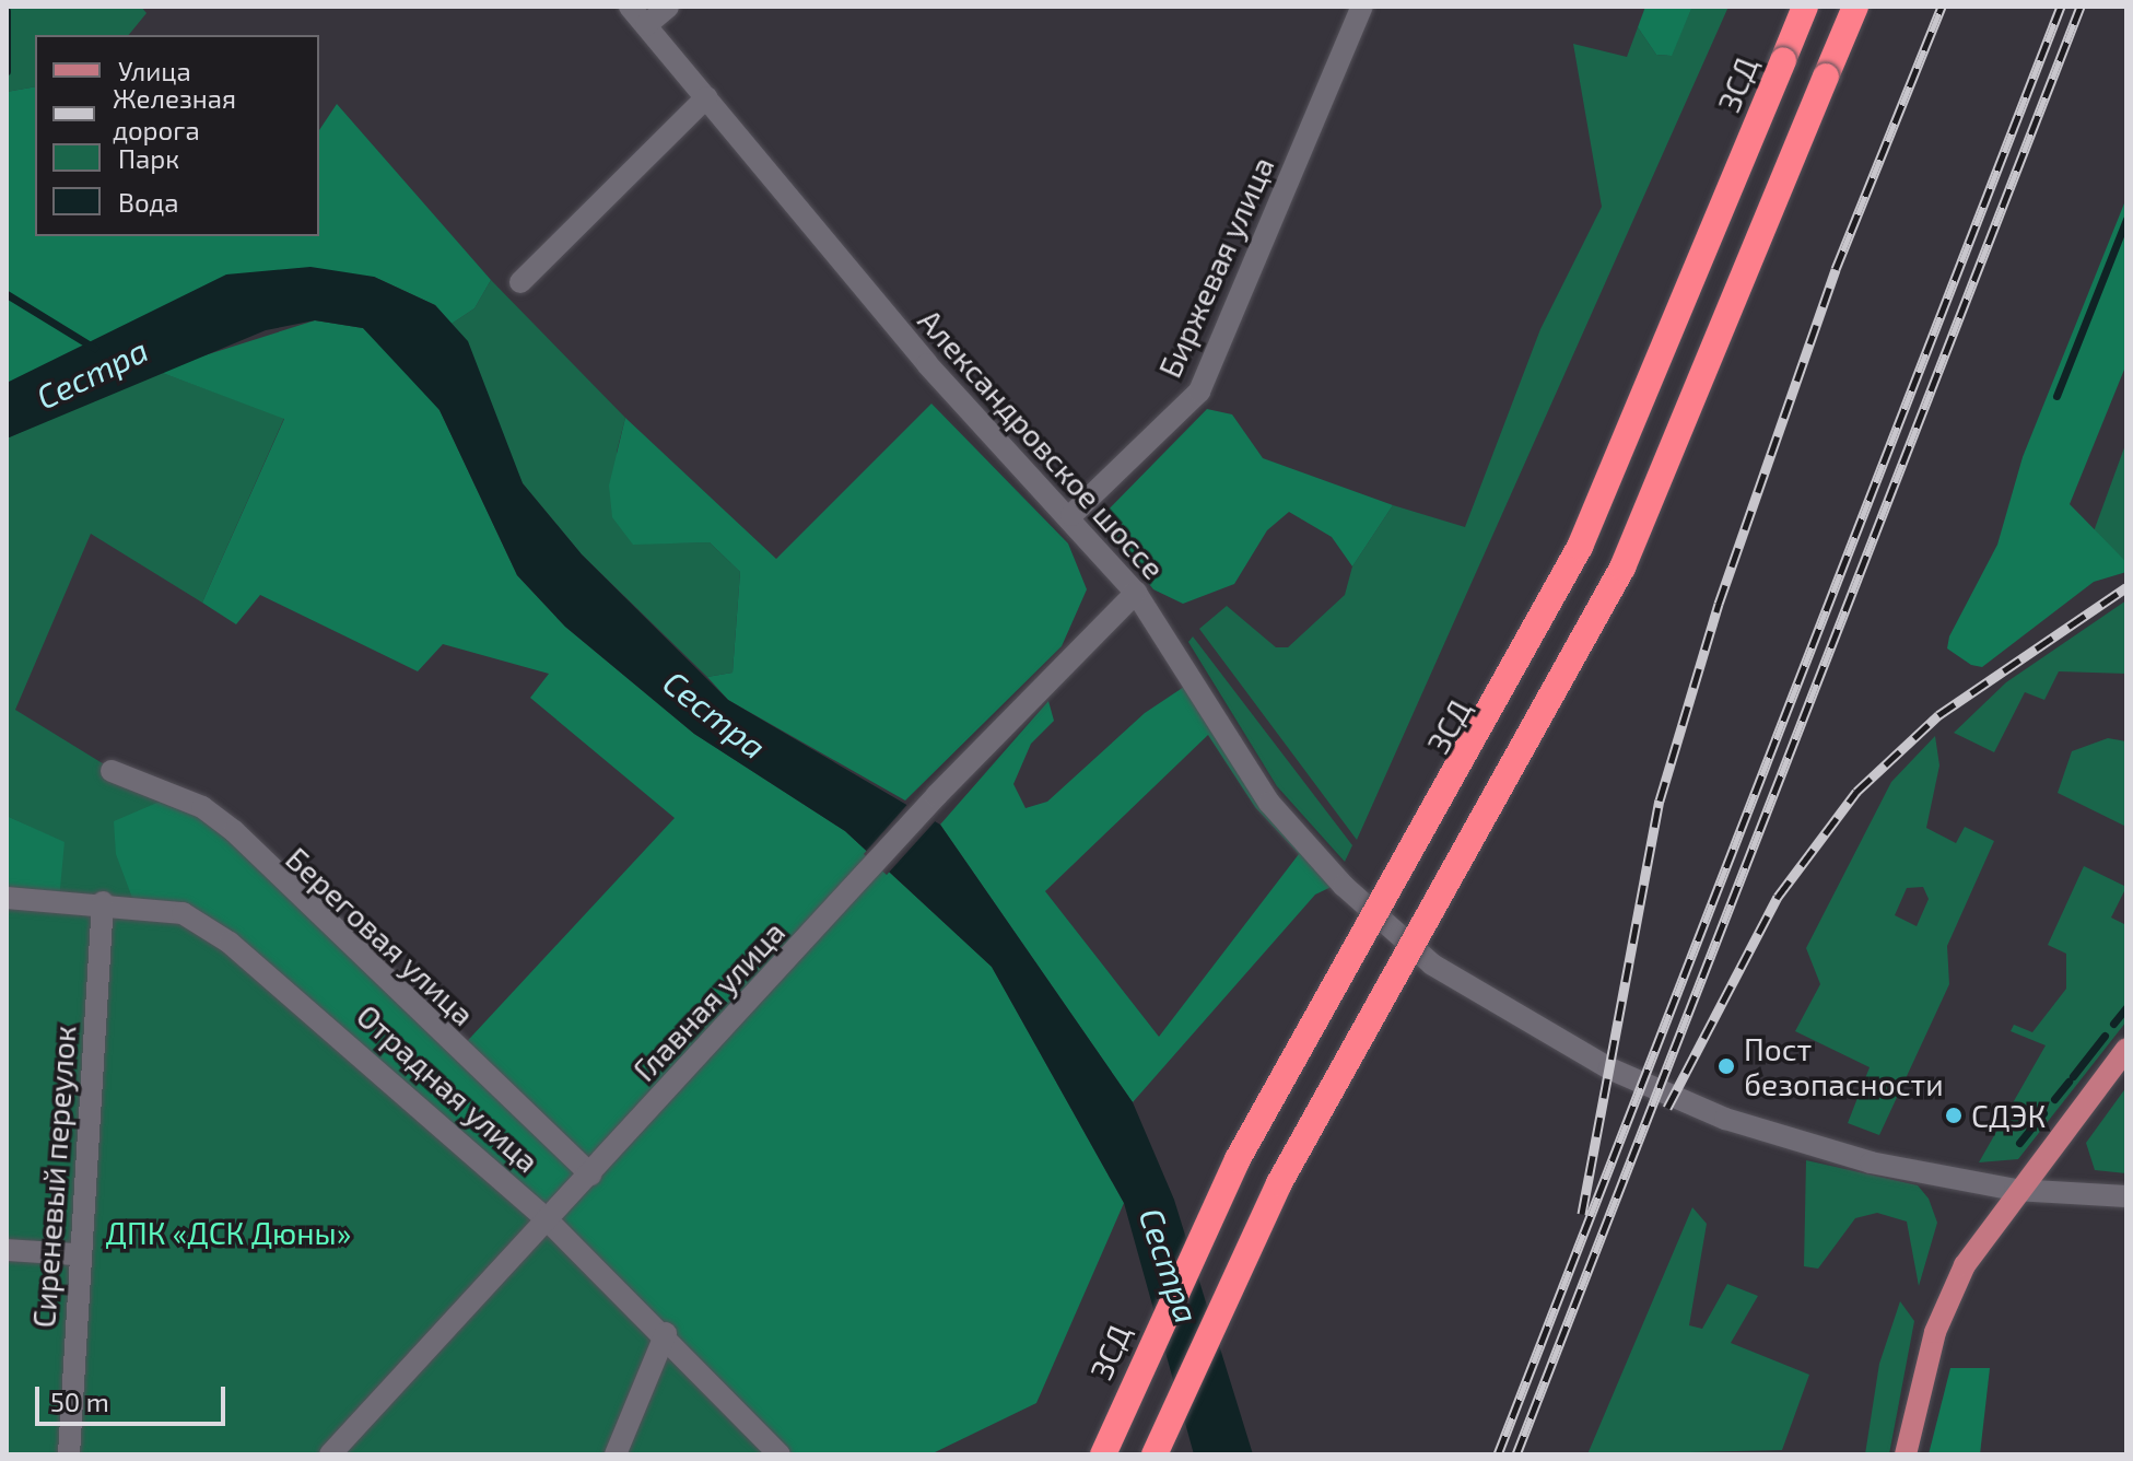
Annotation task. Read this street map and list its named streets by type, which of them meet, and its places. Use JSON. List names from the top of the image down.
{
  "streets": {
    "highway": ["ЗСД"],
    "street": [
      "Биржевая улица",
      "Александровское шоссе",
      "Береговая улица",
      "Главная улица",
      "Отрадная улица",
      "Сиреневый переулок"
    ]
  },
  "crossings": [
    ["Биржевая улица", "Александровское шоссе"],
    ["Александровское шоссе", "Главная улица"],
    ["Береговая улица", "Главная улица"],
    ["Главная улица", "Отрадная улица"],
    ["Отрадная улица", "Сиреневый переулок"]
  ],
  "water": ["Сестра"],
  "parks": ["ДПК «ДСК Дюны»"],
  "places": ["Пост безопасности", "СДЭК"],
  "legend": [
    "Улица",
    "Железная дорога",
    "Парк",
    "Вода"
  ],
  "scale_bar": "50 m"
}
